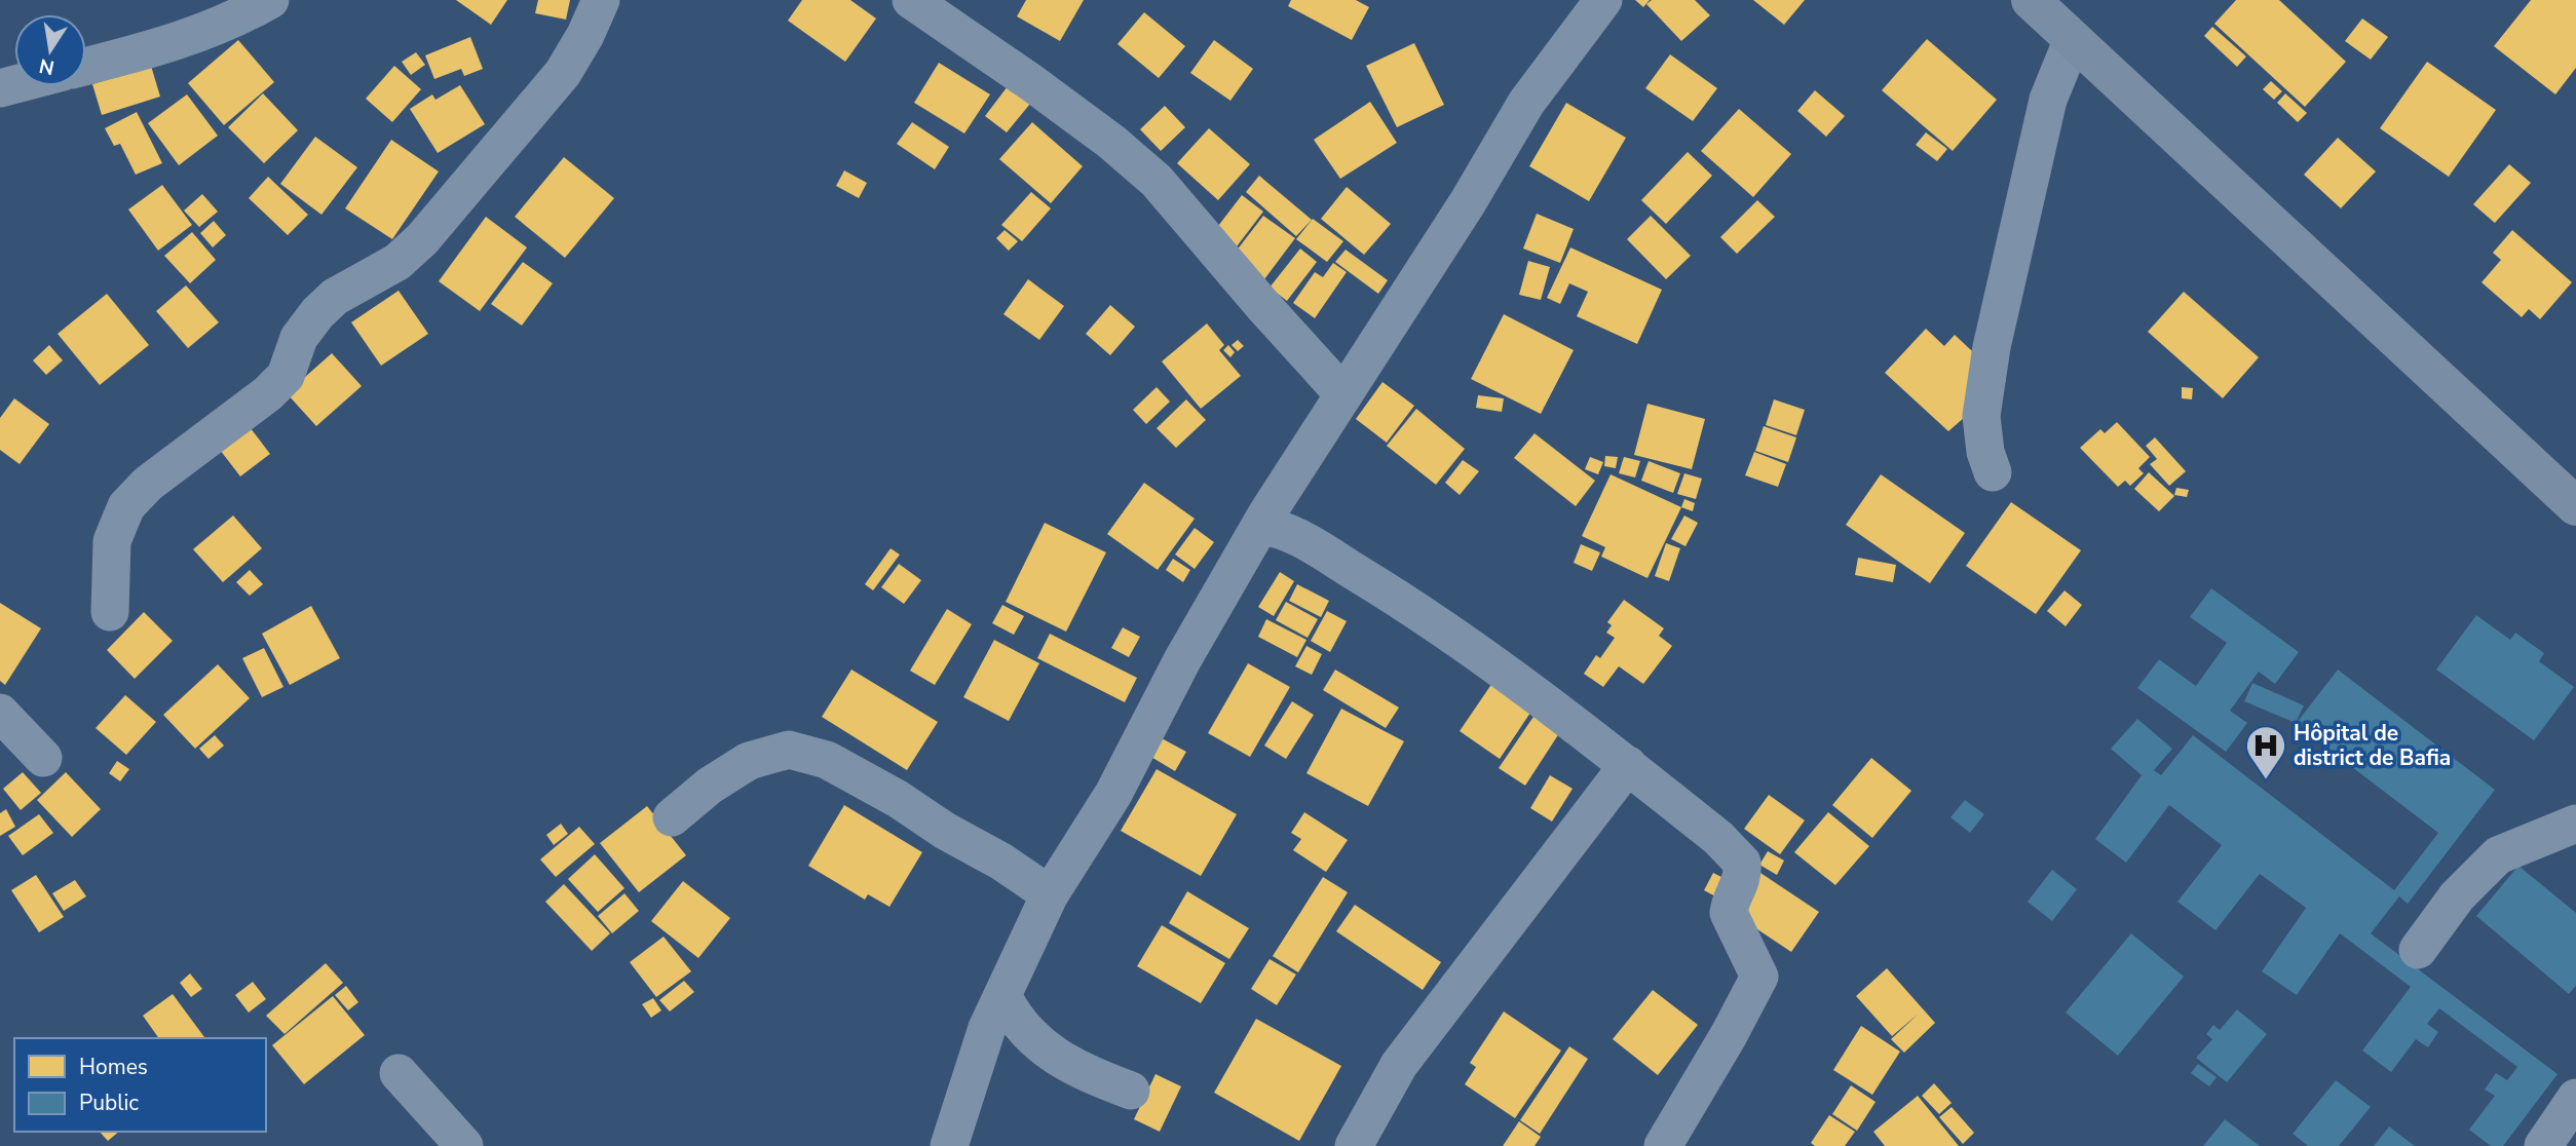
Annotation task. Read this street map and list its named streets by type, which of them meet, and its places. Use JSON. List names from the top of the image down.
{
  "places": {
    "hospital": ["Hôpital de district de Bafia"]
  },
  "legend": ["Homes", "Public"],
  "north": "bottom"
}
